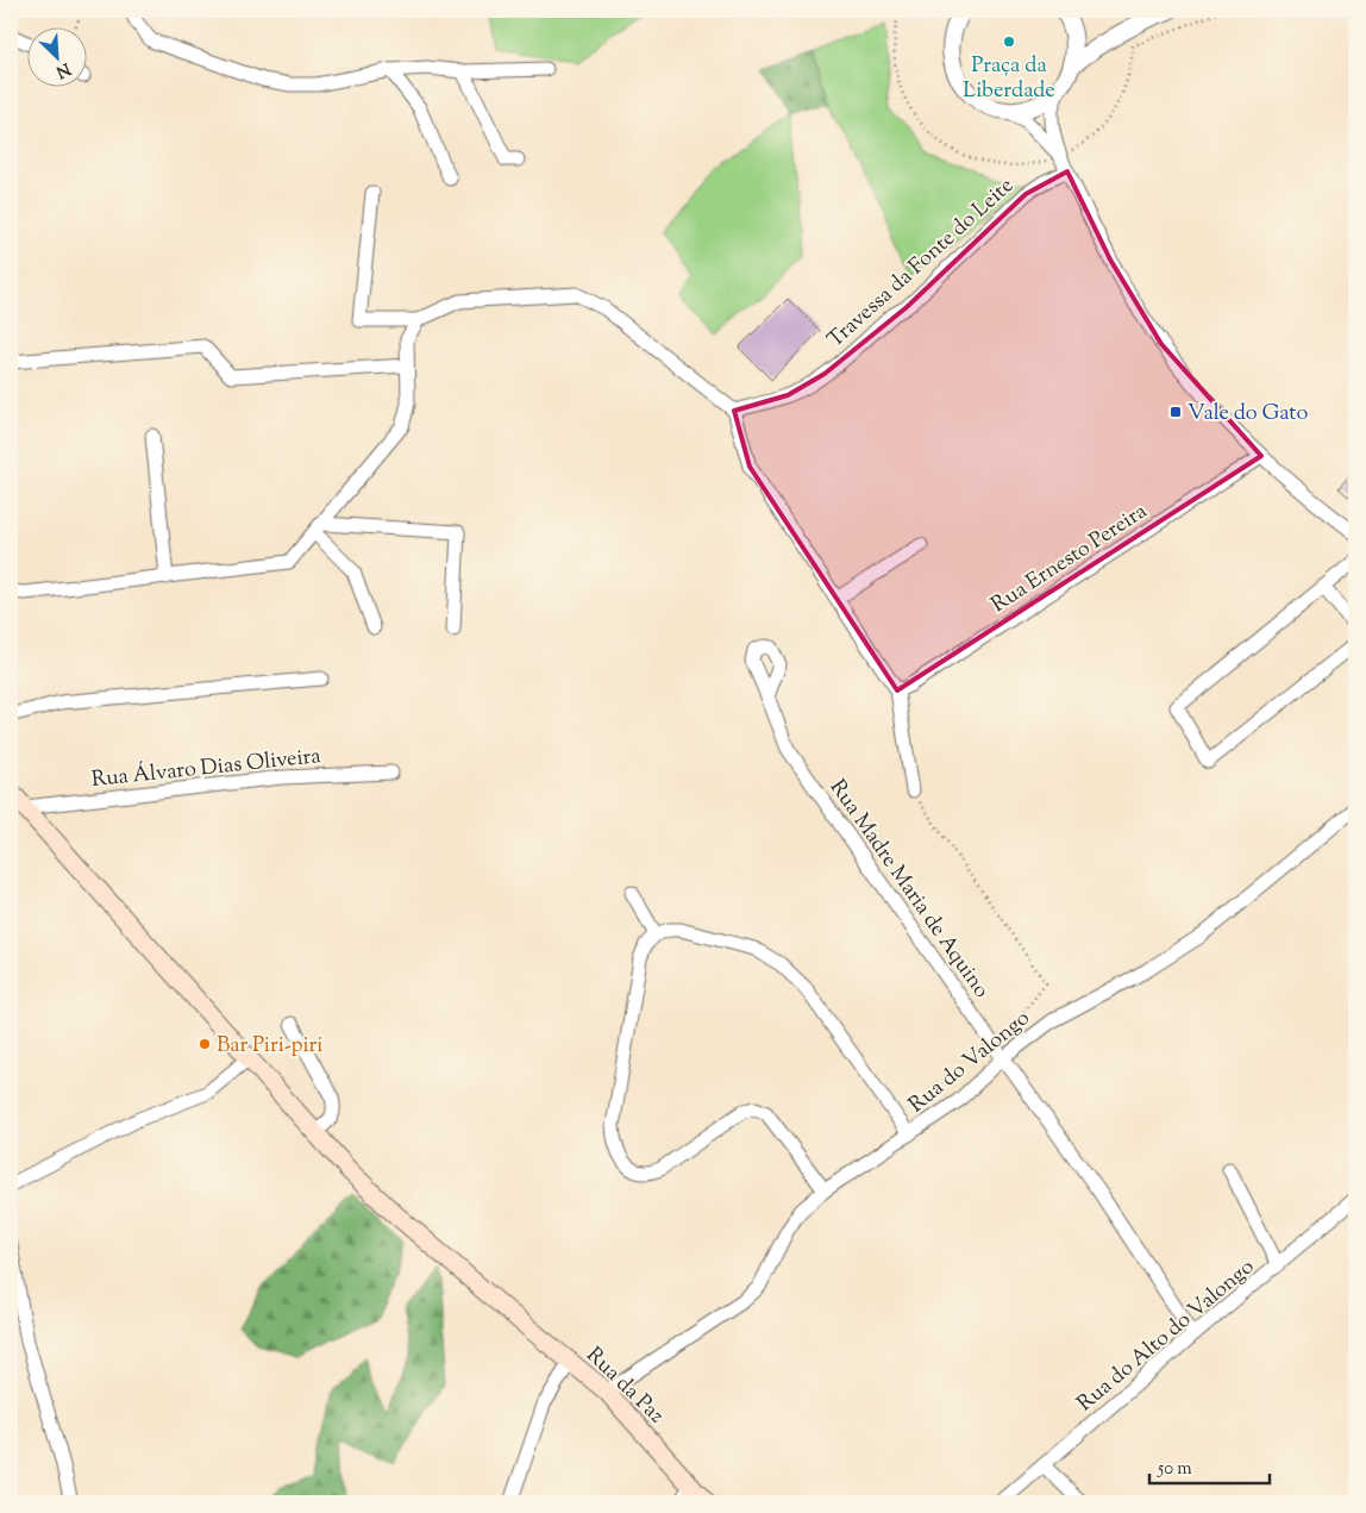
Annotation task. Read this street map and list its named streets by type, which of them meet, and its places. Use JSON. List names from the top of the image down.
{
  "streets": {
    "main road": ["Rua da Paz"],
    "street": [
      "Travessa da Fonte do Leite",
      "Rua Ernesto Pereira",
      "Rua Álvaro Dias Oliveira",
      "Rua Madre Maria de Aquino",
      "Rua do Valongo",
      "Rua do Alto do Valongo"
    ]
  },
  "crossings": [
    ["Rua Álvaro Dias Oliveira", "Rua da Paz"],
    ["Rua Madre Maria de Aquino", "Rua do Valongo"],
    ["Rua Madre Maria de Aquino", "Rua do Alto do Valongo"],
    ["Rua do Valongo", "Rua da Paz"]
  ],
  "places": {
    "other": ["Praça da Liberdade", "Bar Piri-piri"],
    "transit": ["Vale do Gato"]
  },
  "scale_bar": "50 m",
  "north": "bottom right"
}
